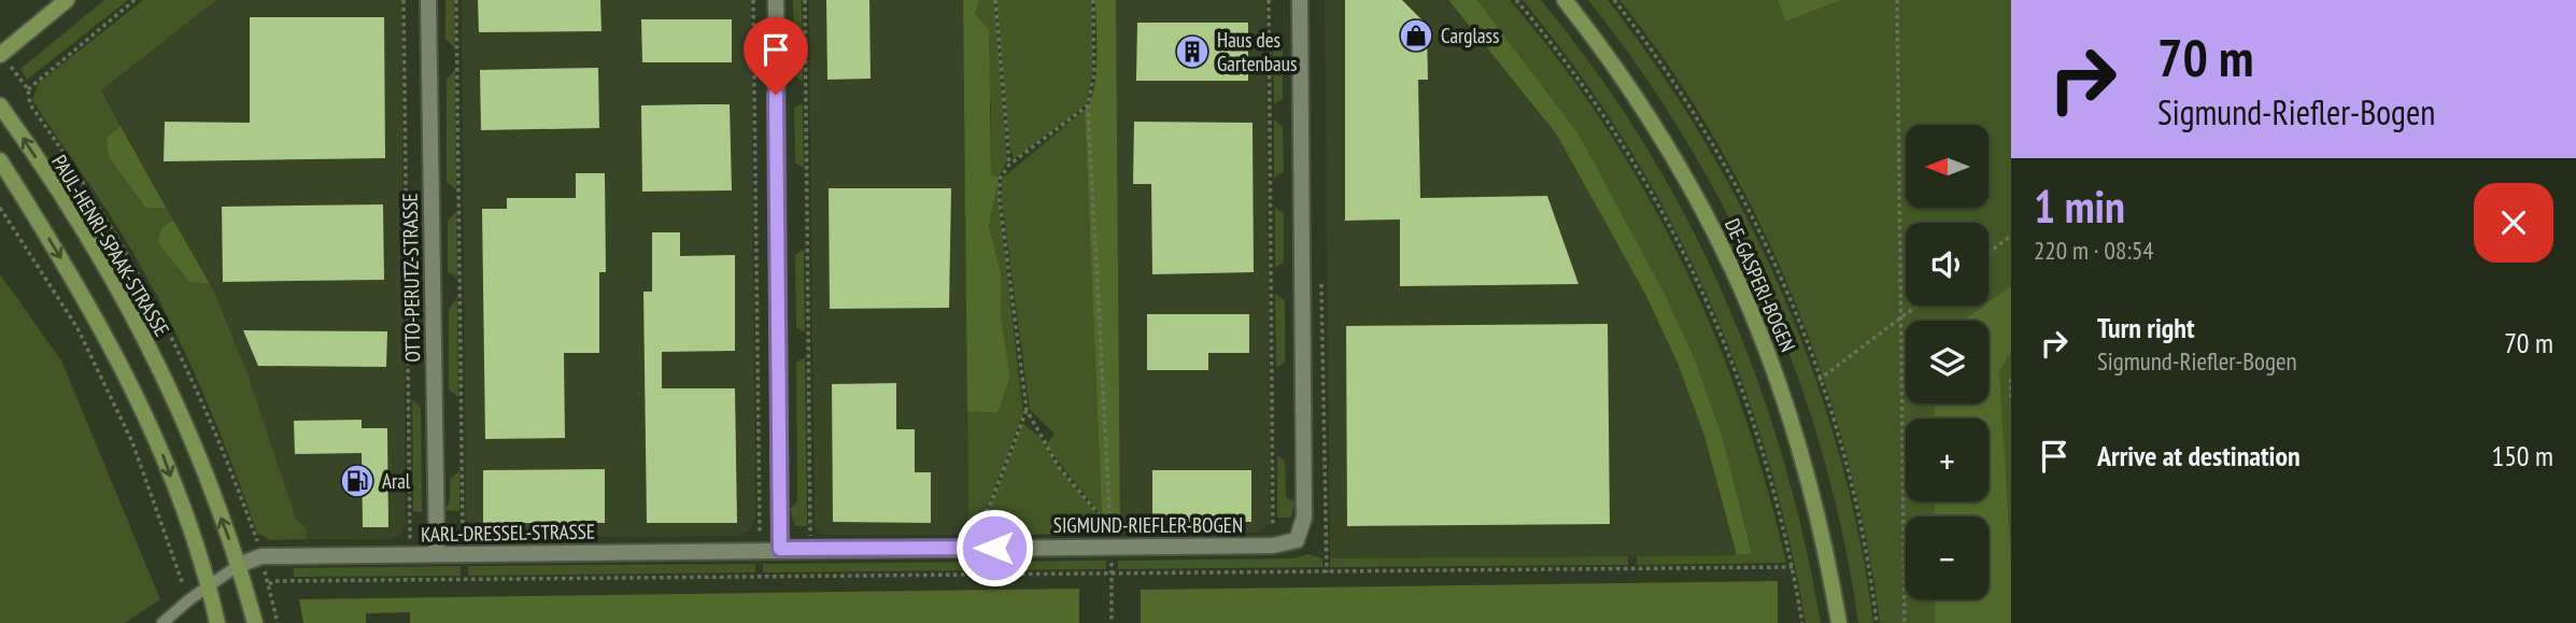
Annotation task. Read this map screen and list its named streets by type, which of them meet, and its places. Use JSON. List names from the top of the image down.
{
  "streets": {
    "main road": ["PAUL-HENRI-SPAAK-STRASSE", "DE-GASPERI-BOGEN"],
    "street": ["OTTO-PERUTZ-STRASSE", "SIGMUND-RIEFLER-BOGEN", "KARL-DRESSEL-STRASSE"]
  },
  "crossings": [
    ["PAUL-HENRI-SPAAK-STRASSE", "KARL-DRESSEL-STRASSE"],
    ["OTTO-PERUTZ-STRASSE", "KARL-DRESSEL-STRASSE"],
    ["SIGMUND-RIEFLER-BOGEN", "KARL-DRESSEL-STRASSE"]
  ],
  "places": {
    "shop": ["Carglass"],
    "building": ["Haus des Gartenbaus"],
    "fuel station": ["Aral"]
  },
  "north": "left",
  "page": {
    "turn": ["70 m", "Sigmund-Riefler-Bogen"],
    "map_buttons": ["+", "−"],
    "heading": ["1 min", "220 m · 08:54"],
    "list": [
      {
        "name": "Turn right",
        "note": "Sigmund-Riefler-Bogen",
        "value": "70 m"
      },
      {
        "name": "Arrive at destination",
        "value": "150 m"
      }
    ]
  }
}
